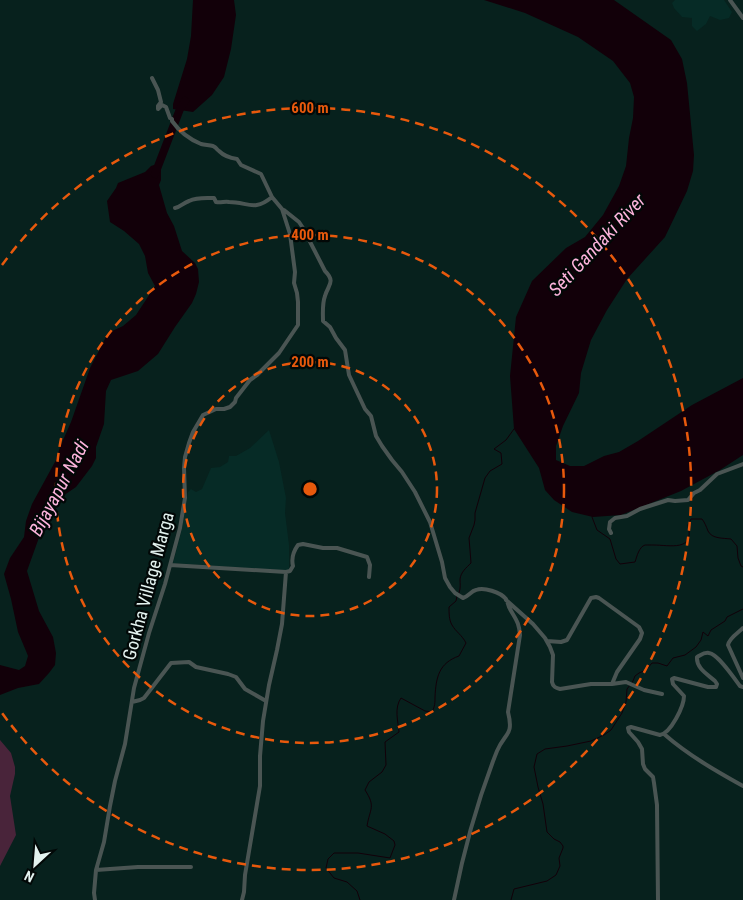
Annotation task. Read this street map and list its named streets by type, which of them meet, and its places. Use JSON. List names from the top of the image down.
{
  "streets": {
    "street": ["Gorkha Village Marga"]
  },
  "water": ["Seti Gandaki River", "Bijayapur Nadi"],
  "north": "bottom left",
  "rings": ["600 m", "400 m", "200 m"]
}
